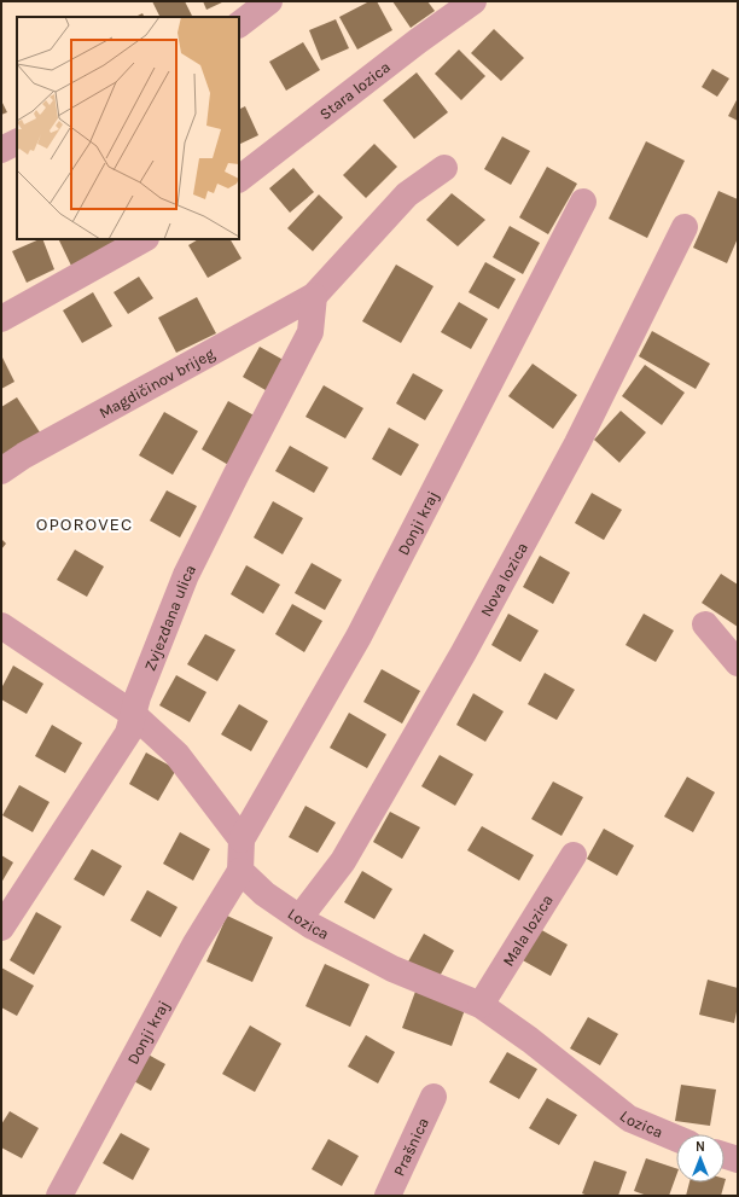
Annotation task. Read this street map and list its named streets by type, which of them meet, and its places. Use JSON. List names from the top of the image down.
{
  "streets": {
    "street": [
      "Stara lozica",
      "Magdičinov brijeg",
      "Donji kraj",
      "Nova lozica",
      "Zvjezdana ulica",
      "Lozica",
      "Mala lozica",
      "Prašnica"
    ]
  },
  "crossings": [
    ["Magdičinov brijeg", "Zvjezdana ulica"],
    ["Donji kraj", "Lozica"],
    ["Nova lozica", "Lozica"],
    ["Lozica", "Mala lozica"]
  ],
  "districts": ["OPOROVEC"],
  "north": "top"
}
